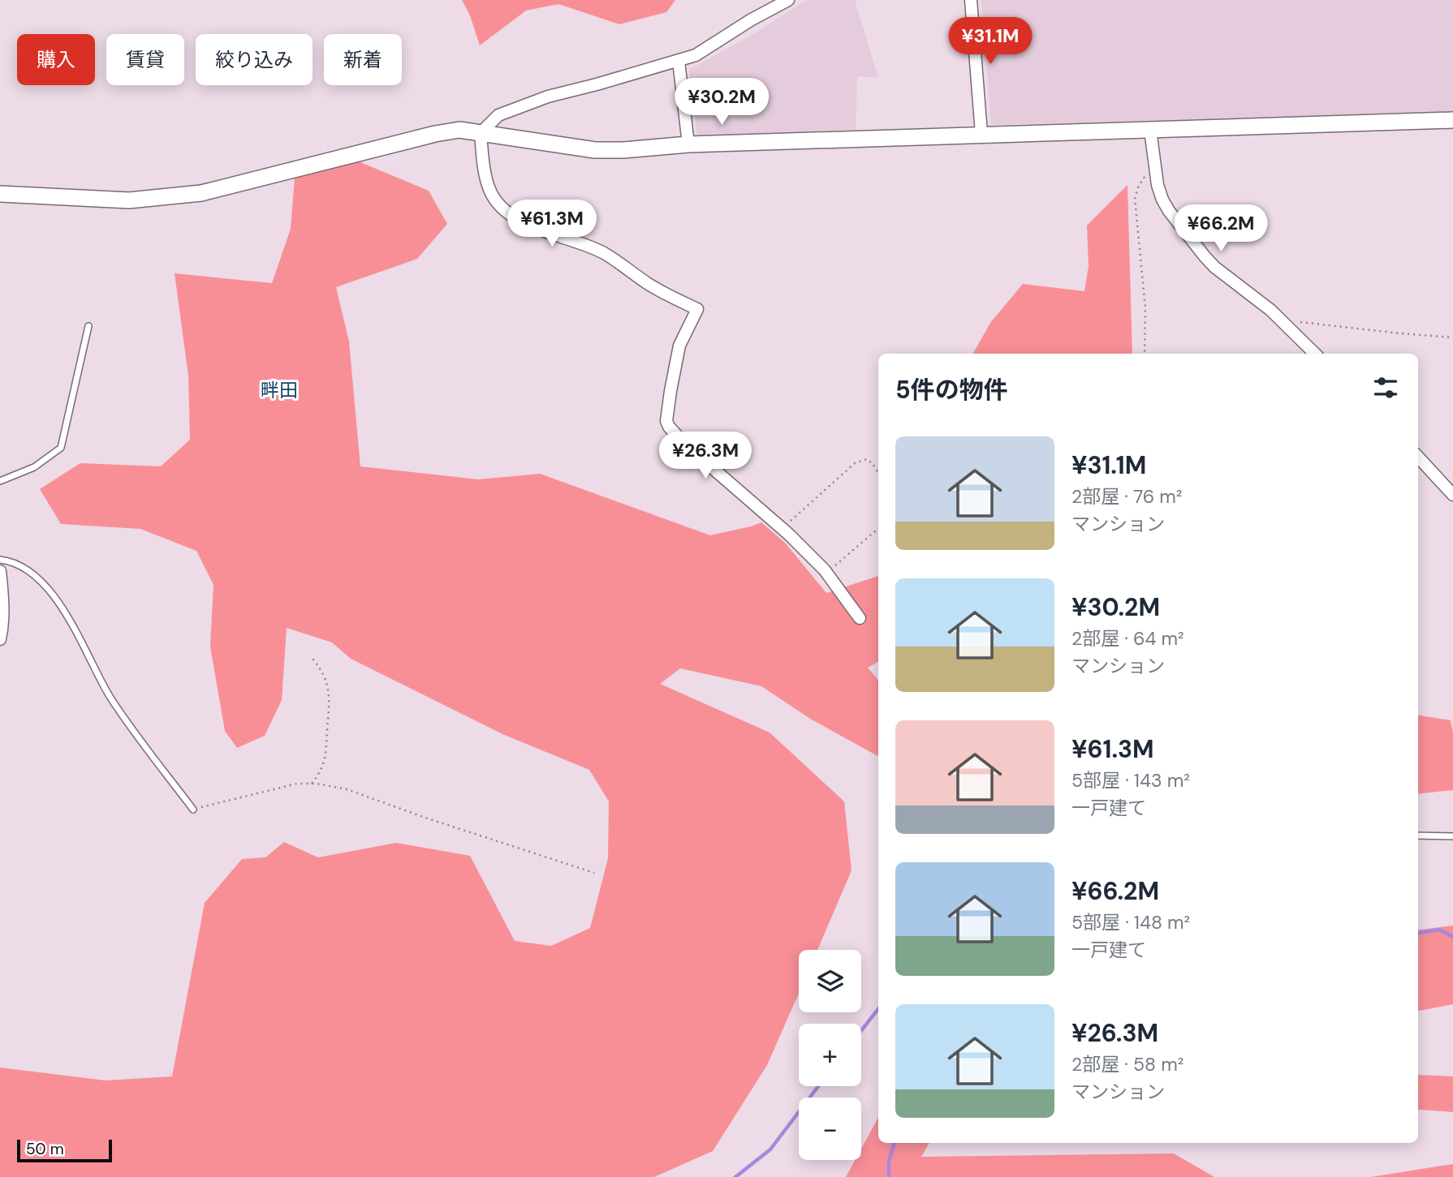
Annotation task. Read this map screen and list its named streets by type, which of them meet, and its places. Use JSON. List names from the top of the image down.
{
  "districts": ["畔田"],
  "scale_bar": "50 m",
  "page": {
    "price": [
      "¥31.1M",
      "¥30.2M",
      "¥61.3M",
      "¥66.2M",
      "¥26.3M"
    ],
    "chip": [
      "購入",
      "賃貸",
      "絞り込み",
      "新着"
    ],
    "heading": "5件の物件",
    "list": [
      {
        "name": "¥31.1M",
        "note": "2部屋 · 76 m² · マンション"
      },
      {
        "name": "¥30.2M",
        "note": "2部屋 · 64 m² · マンション"
      },
      {
        "name": "¥61.3M",
        "note": "5部屋 · 143 m² · 一戸建て"
      },
      {
        "name": "¥66.2M",
        "note": "5部屋 · 148 m² · 一戸建て"
      },
      {
        "name": "¥26.3M",
        "note": "2部屋 · 58 m² · マンション"
      }
    ],
    "map_buttons": ["+", "−"],
    "scale": "50 m"
  }
}
